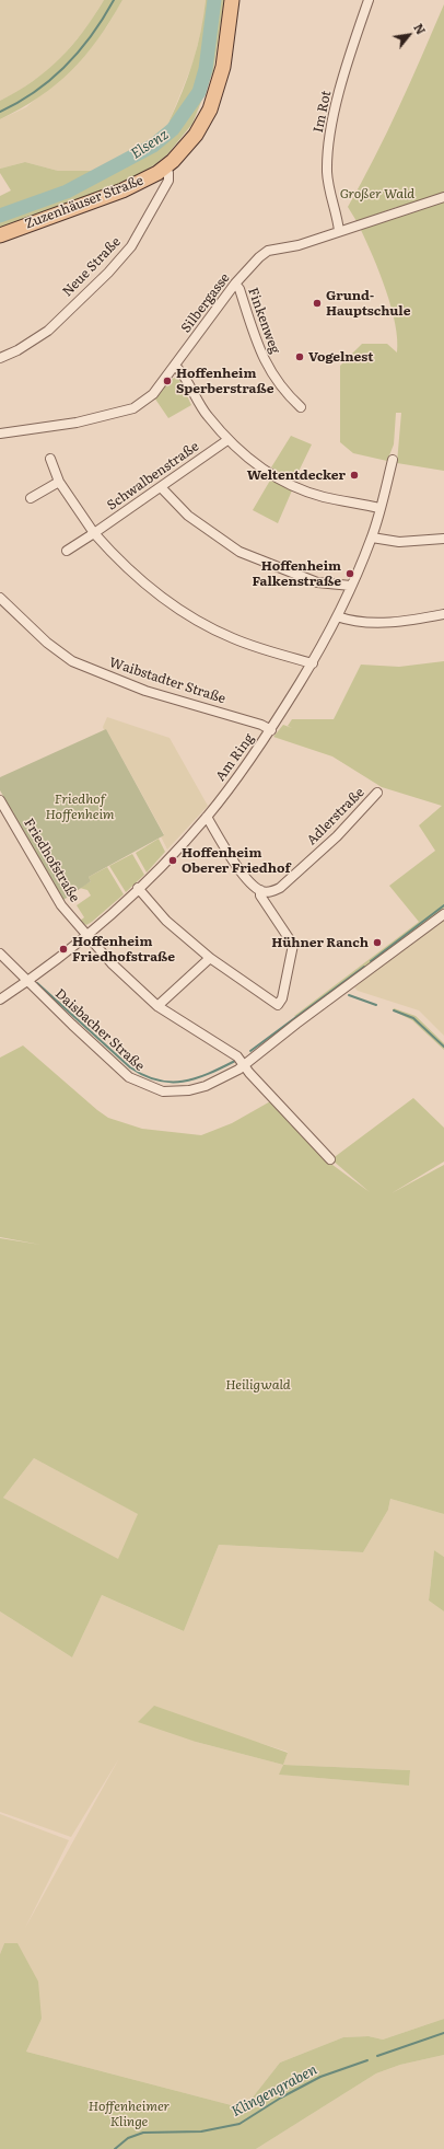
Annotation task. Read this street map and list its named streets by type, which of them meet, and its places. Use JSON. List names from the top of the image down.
{
  "streets": {
    "main road": ["Zuzenhäuser Straße"],
    "street": [
      "Im Rot",
      "Neue Straße",
      "Silbergasse",
      "Finkenweg",
      "Schwalbenstraße",
      "Waibstadter Straße",
      "Am Ring",
      "Adlerstraße",
      "Friedhofstraße",
      "Daisbacher Straße"
    ]
  },
  "crossings": [
    ["Im Rot", "Silbergasse"],
    ["Zuzenhäuser Straße", "Neue Straße"],
    ["Silbergasse", "Finkenweg"],
    ["Waibstadter Straße", "Am Ring"],
    ["Am Ring", "Friedhofstraße"],
    ["Am Ring", "Daisbacher Straße"],
    ["Friedhofstraße", "Daisbacher Straße"]
  ],
  "water": ["Elsenz", "Klingengraben"],
  "parks": [
    "Großer Wald",
    "Friedhof Hoffenheim",
    "Heiligwald",
    "Hoffenheimer Klinge"
  ],
  "places": [
    "Grund- Hauptschule",
    "Vogelnest",
    "Hoffenheim Sperberstraße",
    "Weltentdecker",
    "Hoffenheim Falkenstraße",
    "Hoffenheim Oberer Friedhof",
    "Hühner Ranch",
    "Hoffenheim Friedhofstraße"
  ],
  "north": "top right"
}
